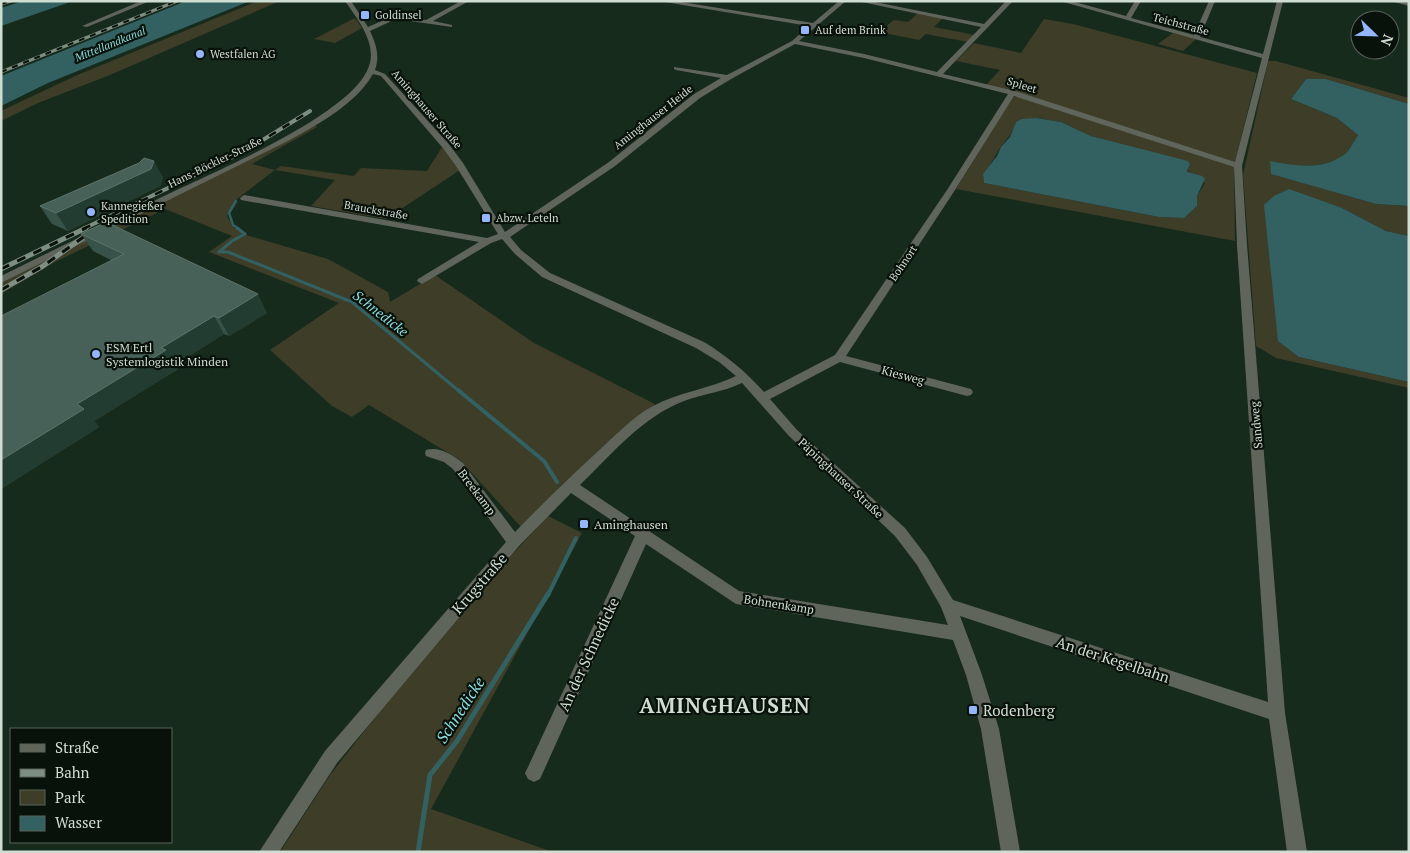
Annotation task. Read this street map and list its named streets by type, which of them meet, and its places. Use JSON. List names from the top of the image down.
{
  "streets": {
    "street": [
      "Teichstraße",
      "Spleet",
      "Aminghauser Straße",
      "Aminghauser Heide",
      "Hans-Böckler-Straße",
      "Brauckstraße",
      "Bohnort",
      "Kiesweg",
      "Sandweg",
      "Päpinghauser Straße",
      "Breekamp",
      "Krugstraße",
      "Bohnenkamp",
      "An der Schnedicke",
      "An der Kegelbahn"
    ]
  },
  "crossings": [
    ["Teichstraße", "Sandweg"],
    ["Spleet", "Aminghauser Heide"],
    ["Spleet", "Bohnort"],
    ["Spleet", "Sandweg"],
    ["Aminghauser Straße", "Aminghauser Heide"],
    ["Aminghauser Straße", "Hans-Böckler-Straße"],
    ["Aminghauser Straße", "Brauckstraße"],
    ["Aminghauser Straße", "Päpinghauser Straße"],
    ["Aminghauser Heide", "Brauckstraße"],
    ["Aminghauser Heide", "Päpinghauser Straße"],
    ["Brauckstraße", "Päpinghauser Straße"],
    ["Bohnort", "Kiesweg"],
    ["Bohnort", "Päpinghauser Straße"],
    ["Sandweg", "An der Kegelbahn"],
    ["Päpinghauser Straße", "Krugstraße"],
    ["Päpinghauser Straße", "Bohnenkamp"],
    ["Päpinghauser Straße", "An der Kegelbahn"],
    ["Breekamp", "Krugstraße"],
    ["Krugstraße", "Bohnenkamp"],
    ["Bohnenkamp", "An der Schnedicke"]
  ],
  "districts": ["AMINGHAUSEN"],
  "water": ["Mittellandkanal", "Schnedicke"],
  "places": {
    "transit": [
      "Goldinsel",
      "Auf dem Brink",
      "Abzw. Leteln",
      "Aminghausen",
      "Rodenberg"
    ],
    "other": ["Westfalen AG", "Kannegießer Spedition", "ESM Ertl Systemlogistik Minden"]
  },
  "legend": [
    "Straße",
    "Bahn",
    "Park",
    "Wasser"
  ],
  "north": "bottom right"
}
